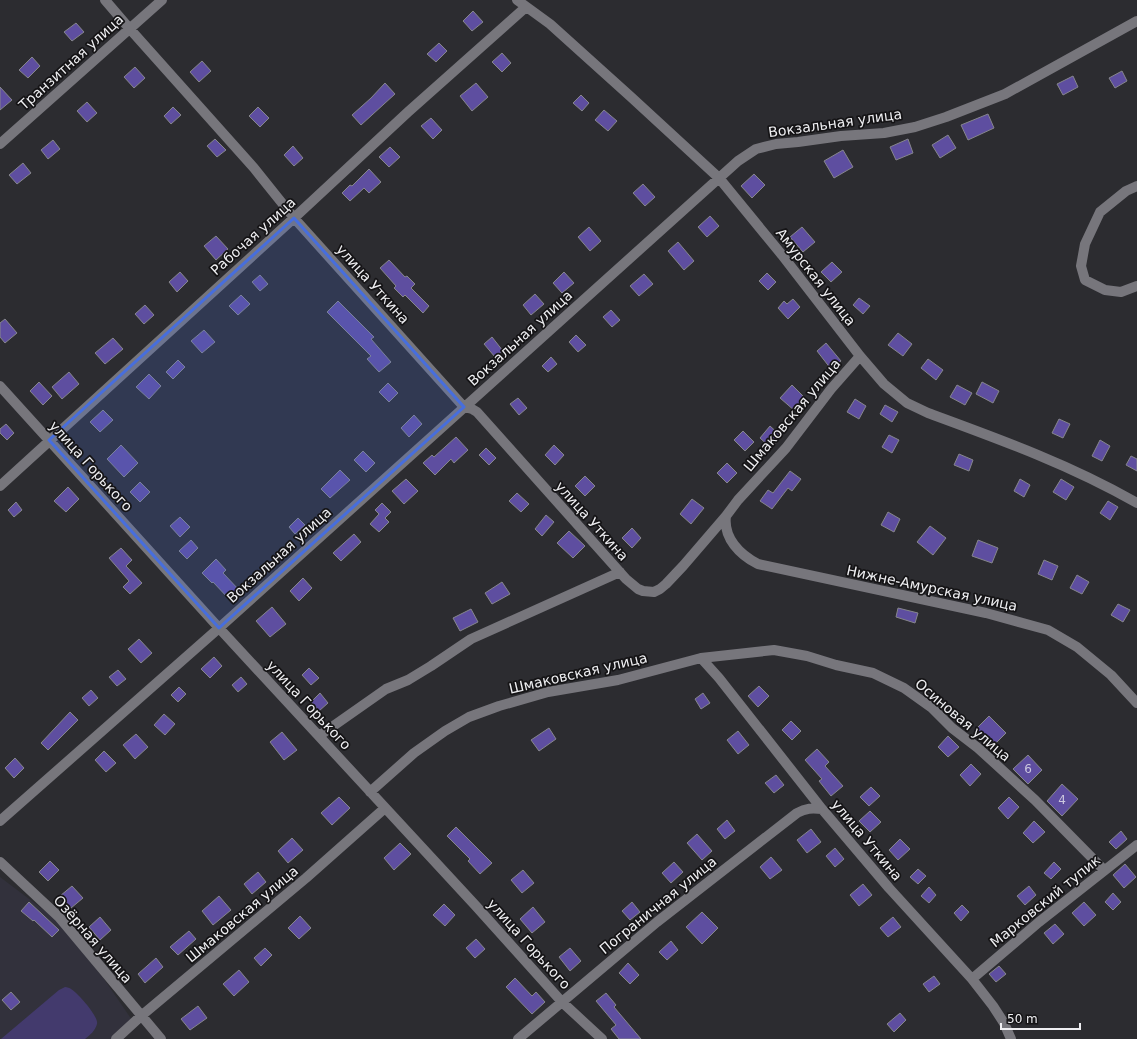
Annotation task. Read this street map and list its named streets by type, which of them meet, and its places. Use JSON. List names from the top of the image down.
{
  "streets": {
    "street": [
      "Транзитная улица",
      "Вокзальная улица",
      "Рабочая улица",
      "Амурская улица",
      "улица Уткина",
      "Шмаковская улица",
      "улица Горького",
      "Нижне-Амурская улица",
      "Осиновая улица",
      "Марковский тупик",
      "Пограничная улица",
      "Озёрная улица"
    ]
  },
  "crossings": [
    ["Транзитная улица", "улица Уткина"],
    ["Вокзальная улица", "Амурская улица"],
    ["Вокзальная улица", "улица Уткина"],
    ["Вокзальная улица", "улица Горького"],
    ["Рабочая улица", "Амурская улица"],
    ["Рабочая улица", "улица Уткина"],
    ["Рабочая улица", "улица Горького"],
    ["Амурская улица", "Шмаковская улица"],
    ["улица Уткина", "Шмаковская улица"],
    ["улица Уткина", "Марковский тупик"],
    ["улица Уткина", "Пограничная улица"],
    ["Шмаковская улица", "улица Горького"],
    ["Шмаковская улица", "Нижне-Амурская улица"],
    ["Шмаковская улица", "Осиновая улица"],
    ["Шмаковская улица", "Озёрная улица"],
    ["улица Горького", "Пограничная улица"],
    ["Осиновая улица", "Марковский тупик"]
  ],
  "house_numbers": ["6", "4"],
  "scale_bar": "50 m"
}
